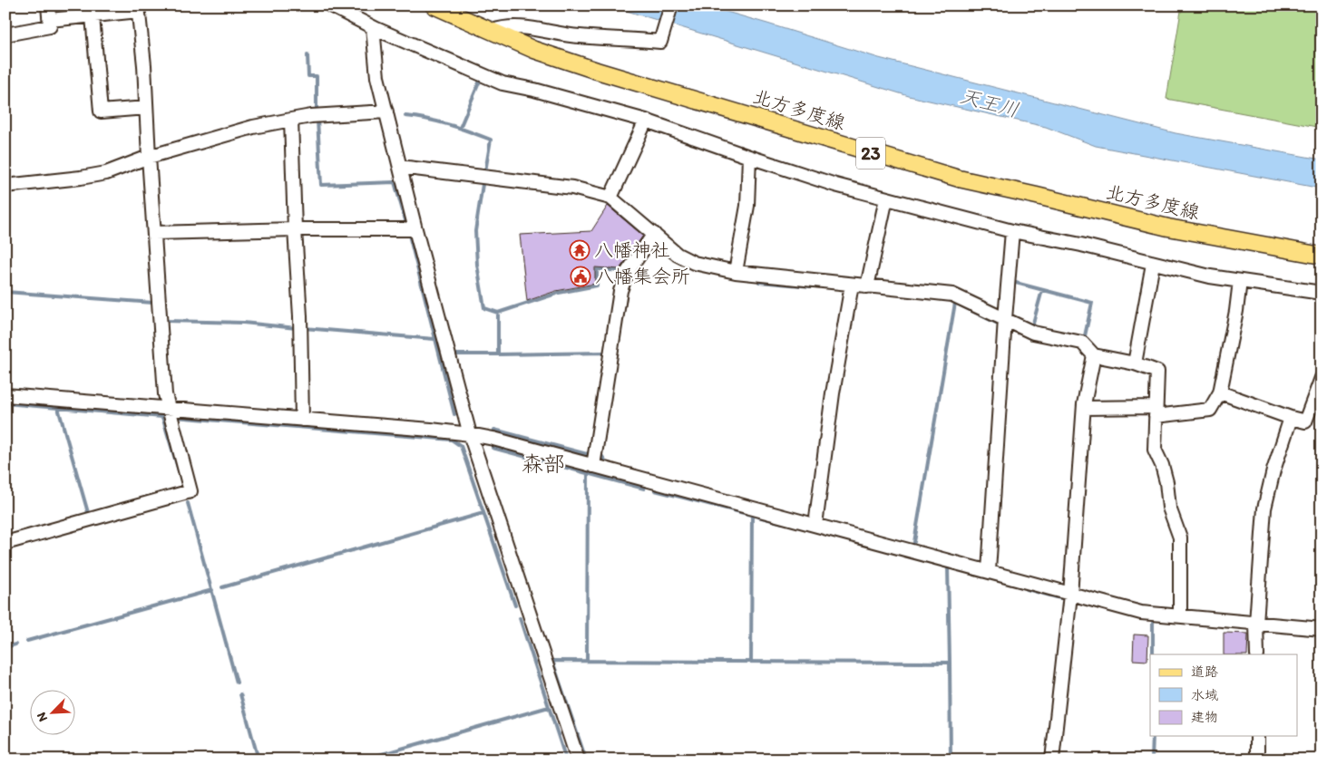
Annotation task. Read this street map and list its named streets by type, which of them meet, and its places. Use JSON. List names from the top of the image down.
{
  "streets": {
    "main road": ["北方多度線", "23"]
  },
  "districts": ["森部"],
  "water": ["天王川"],
  "places": {
    "temple": ["八幡神社"],
    "public building": ["八幡集会所"]
  },
  "legend": ["道路", "水域", "建物"],
  "north": "bottom left"
}
